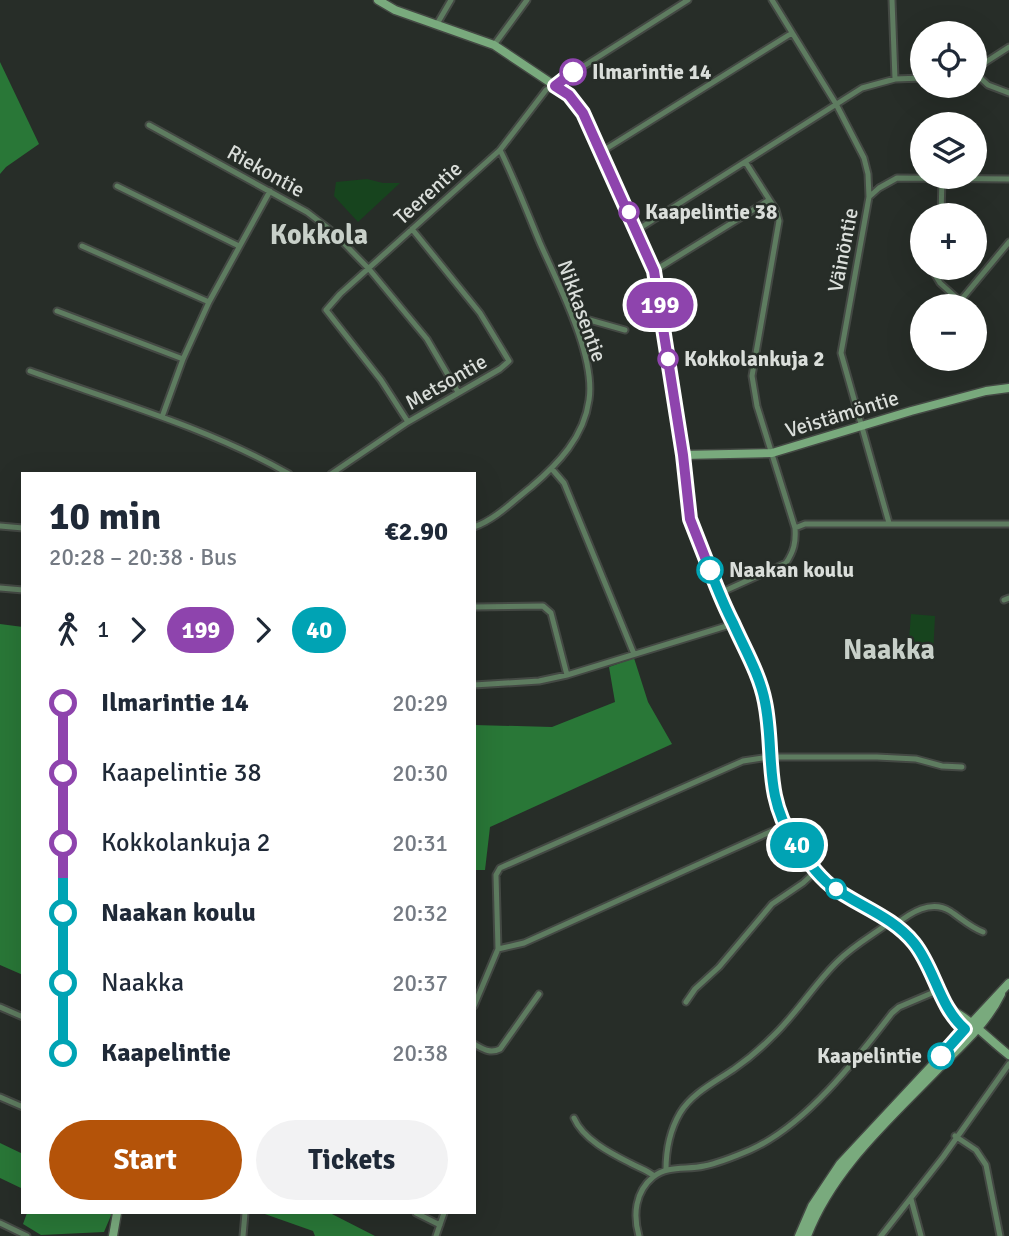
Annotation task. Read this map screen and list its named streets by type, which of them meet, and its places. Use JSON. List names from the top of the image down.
{
  "streets": {
    "street": [
      "Riekontie",
      "Teerentie",
      "Väinöntie",
      "Nikkasentie",
      "Metsontie",
      "Veistämöntie"
    ]
  },
  "crossings": [
    ["Riekontie", "Teerentie"],
    ["Riekontie", "Metsontie"],
    ["Teerentie", "Nikkasentie"],
    ["Teerentie", "Metsontie"],
    ["Väinöntie", "Veistämöntie"]
  ],
  "districts": ["Kokkola", "Naakka"],
  "places": [
    "Ilmarintie 14",
    "Kaapelintie 38",
    "Kokkolankuja 2",
    "Naakan koulu",
    "Kaapelintie"
  ],
  "lines": ["bus line 199", "bus line 40"],
  "page": {
    "on_map": ["199", "40"],
    "map_buttons": ["+", "−"],
    "heading": ["10 min", "20:28 – 20:38 · Bus", "€2.90"],
    "legs": ["1", "199", "40"],
    "list": [
      {
        "name": "Ilmarintie 14",
        "value": "20:29"
      },
      {
        "name": "Kaapelintie 38",
        "value": "20:30"
      },
      {
        "name": "Kokkolankuja 2",
        "value": "20:31"
      },
      {
        "name": "Naakan koulu",
        "value": "20:32"
      },
      {
        "name": "Naakka",
        "value": "20:37"
      },
      {
        "name": "Kaapelintie",
        "value": "20:38"
      }
    ],
    "buttons": ["Start", "Tickets"]
  }
}
